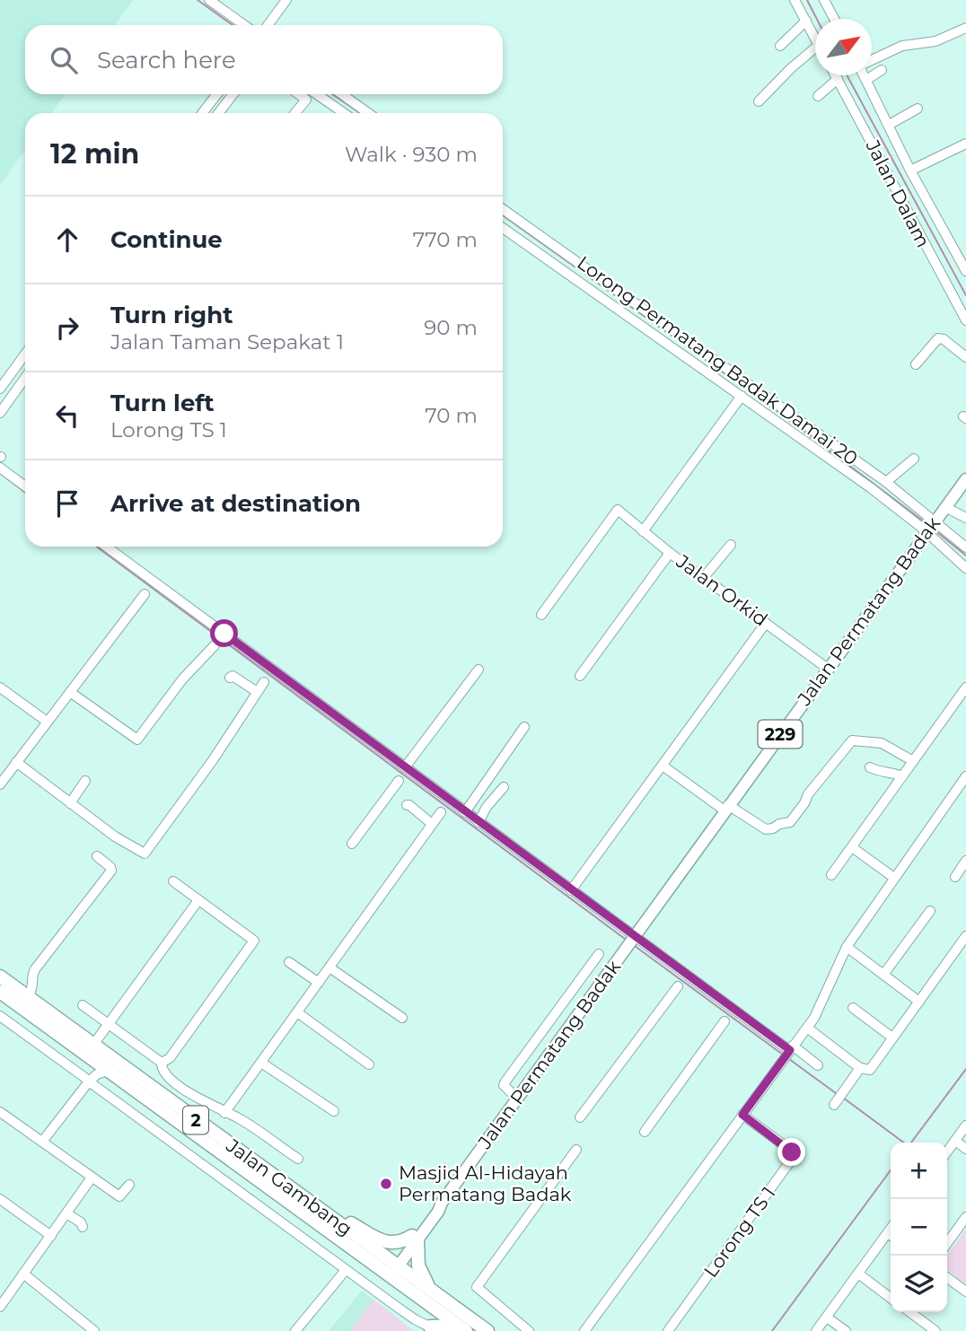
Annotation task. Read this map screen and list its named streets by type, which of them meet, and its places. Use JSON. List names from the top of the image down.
{
  "streets": {
    "highway": ["2", "Jalan Gambang"],
    "main road": ["Jalan Permatang Badak", "229"],
    "street": [
      "Jalan Dalam",
      "Lorong Permatang Badak Damai 20",
      "Jalan Orkid",
      "Lorong TS 1"
    ]
  },
  "crossings": [
    ["Lorong Permatang Badak Damai 20", "Jalan Permatang Badak"],
    ["Jalan Orkid", "Jalan Permatang Badak"],
    ["Jalan Permatang Badak", "Jalan Gambang"]
  ],
  "places": ["Masjid Al-Hidayah Permatang Badak"],
  "north": "top right",
  "page": {
    "search": "Search here",
    "heading": ["12 min", "Walk · 930 m"],
    "list": [
      ["Continue", "770 m"],
      ["Turn right", "Jalan Taman Sepakat 1", "90 m"],
      ["Turn left", "Lorong TS 1", "70 m"],
      "Arrive at destination"
    ],
    "map_buttons": ["+", "−"]
  }
}
